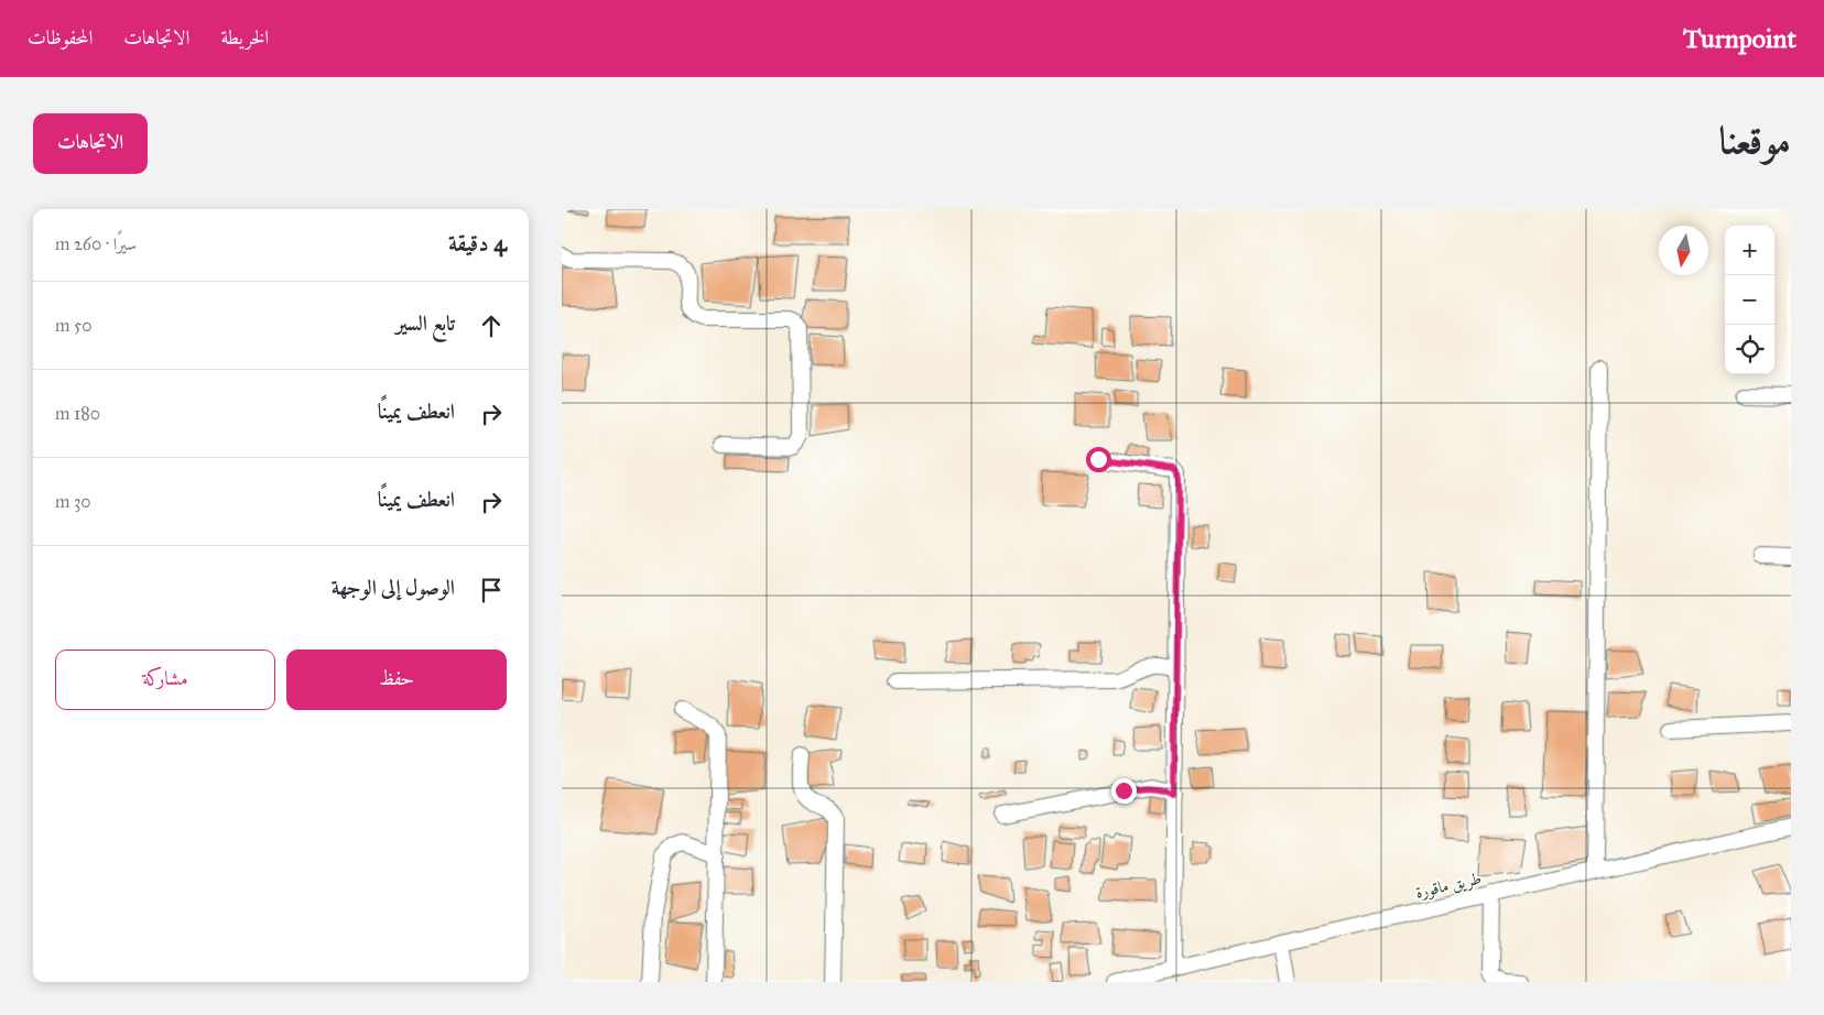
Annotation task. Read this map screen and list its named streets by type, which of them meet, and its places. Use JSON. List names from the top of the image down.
{
  "streets": {
    "street": ["طريق ماقورة"]
  },
  "north": "bottom",
  "page": {
    "header": "Turnpoint",
    "nav": ["الخريطة", "الاتجاهات", "المحفوظات"],
    "title": "موقعنا",
    "buttons": [
      "الاتجاهات",
      ["حفظ", "مشاركة"]
    ],
    "heading": ["4 دقيقة", "سيرًا · 260 m"],
    "map_buttons": ["+", "−"],
    "list": [
      ["تابع السير", "50 m"],
      ["انعطف يمينًا", "180 m"],
      ["انعطف يمينًا", "30 m"],
      "الوصول إلى الوجهة"
    ]
  }
}
